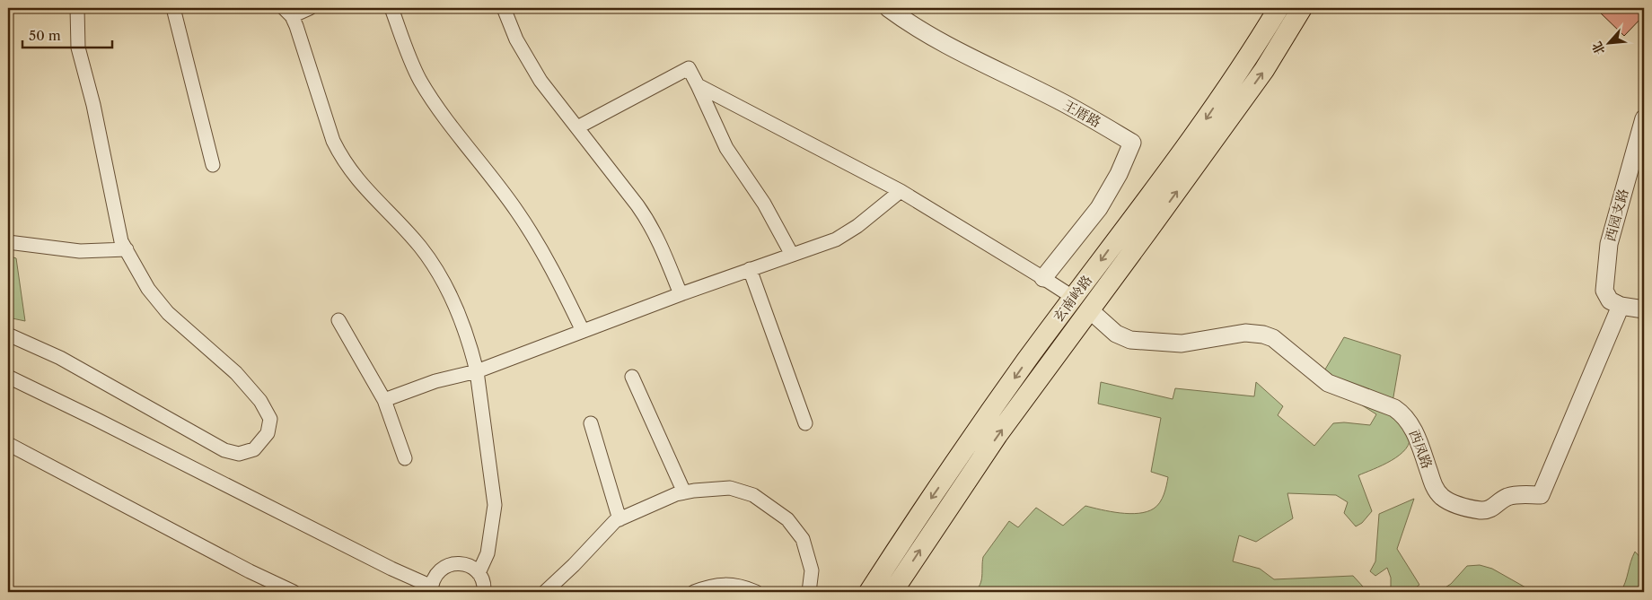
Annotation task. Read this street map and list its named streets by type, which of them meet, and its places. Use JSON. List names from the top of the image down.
{
  "streets": {
    "main road": ["玄南岭路"],
    "street": ["王厝路", "西园支路", "西凤路"]
  },
  "crossings": [
    ["西园支路", "西凤路"],
    ["玄南岭路", "西凤路"]
  ],
  "scale_bar": "50 m",
  "north": "bottom left"
}
